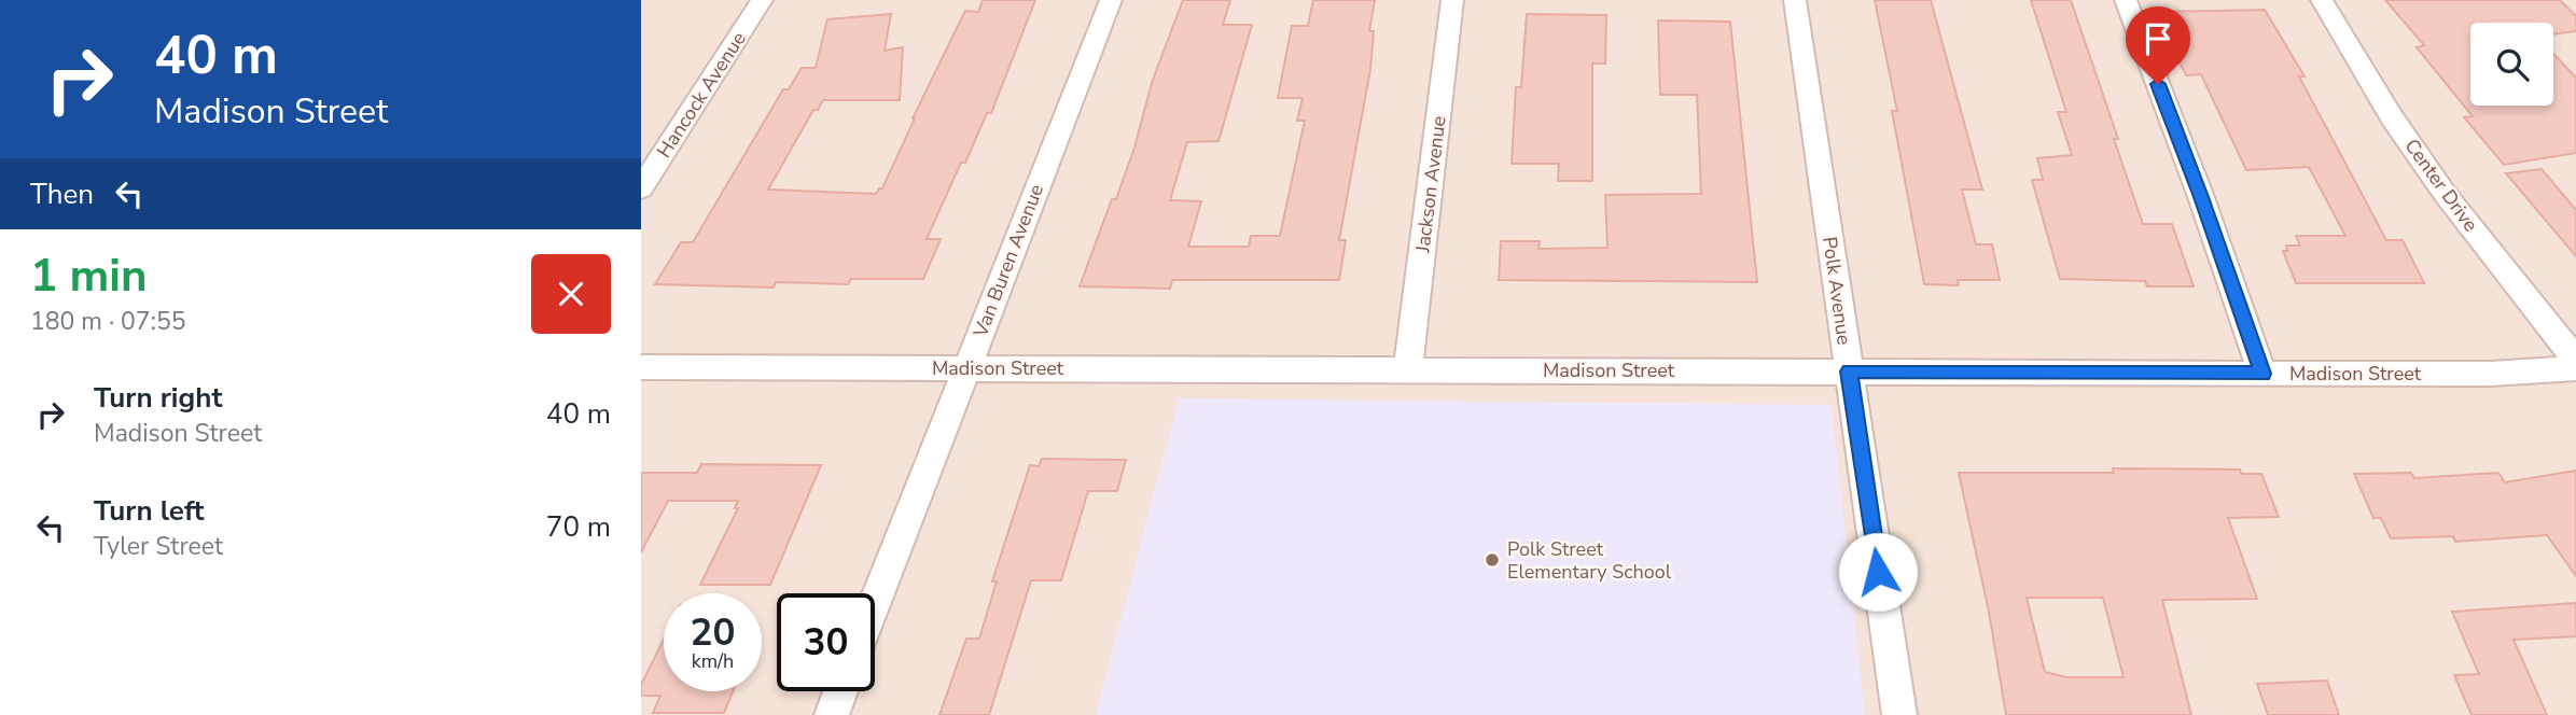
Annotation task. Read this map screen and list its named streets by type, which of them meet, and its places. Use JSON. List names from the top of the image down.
{
  "streets": {
    "street": [
      "Hancock Avenue",
      "Jackson Avenue",
      "Center Drive",
      "Van Buren Avenue",
      "Polk Avenue",
      "Madison Street"
    ]
  },
  "crossings": [
    ["Jackson Avenue", "Madison Street"],
    ["Van Buren Avenue", "Madison Street"],
    ["Polk Avenue", "Madison Street"]
  ],
  "places": ["Polk Street Elementary School"],
  "page": {
    "turn": ["40 m", "Madison Street"],
    "then": "Then",
    "heading": ["1 min", "180 m · 07:55"],
    "list": [
      {
        "name": "Turn right",
        "note": "Madison Street",
        "value": "40 m"
      },
      {
        "name": "Turn left",
        "note": "Tyler Street",
        "value": "70 m"
      }
    ],
    "speed": "20 km/h",
    "limit": "30"
  }
}
